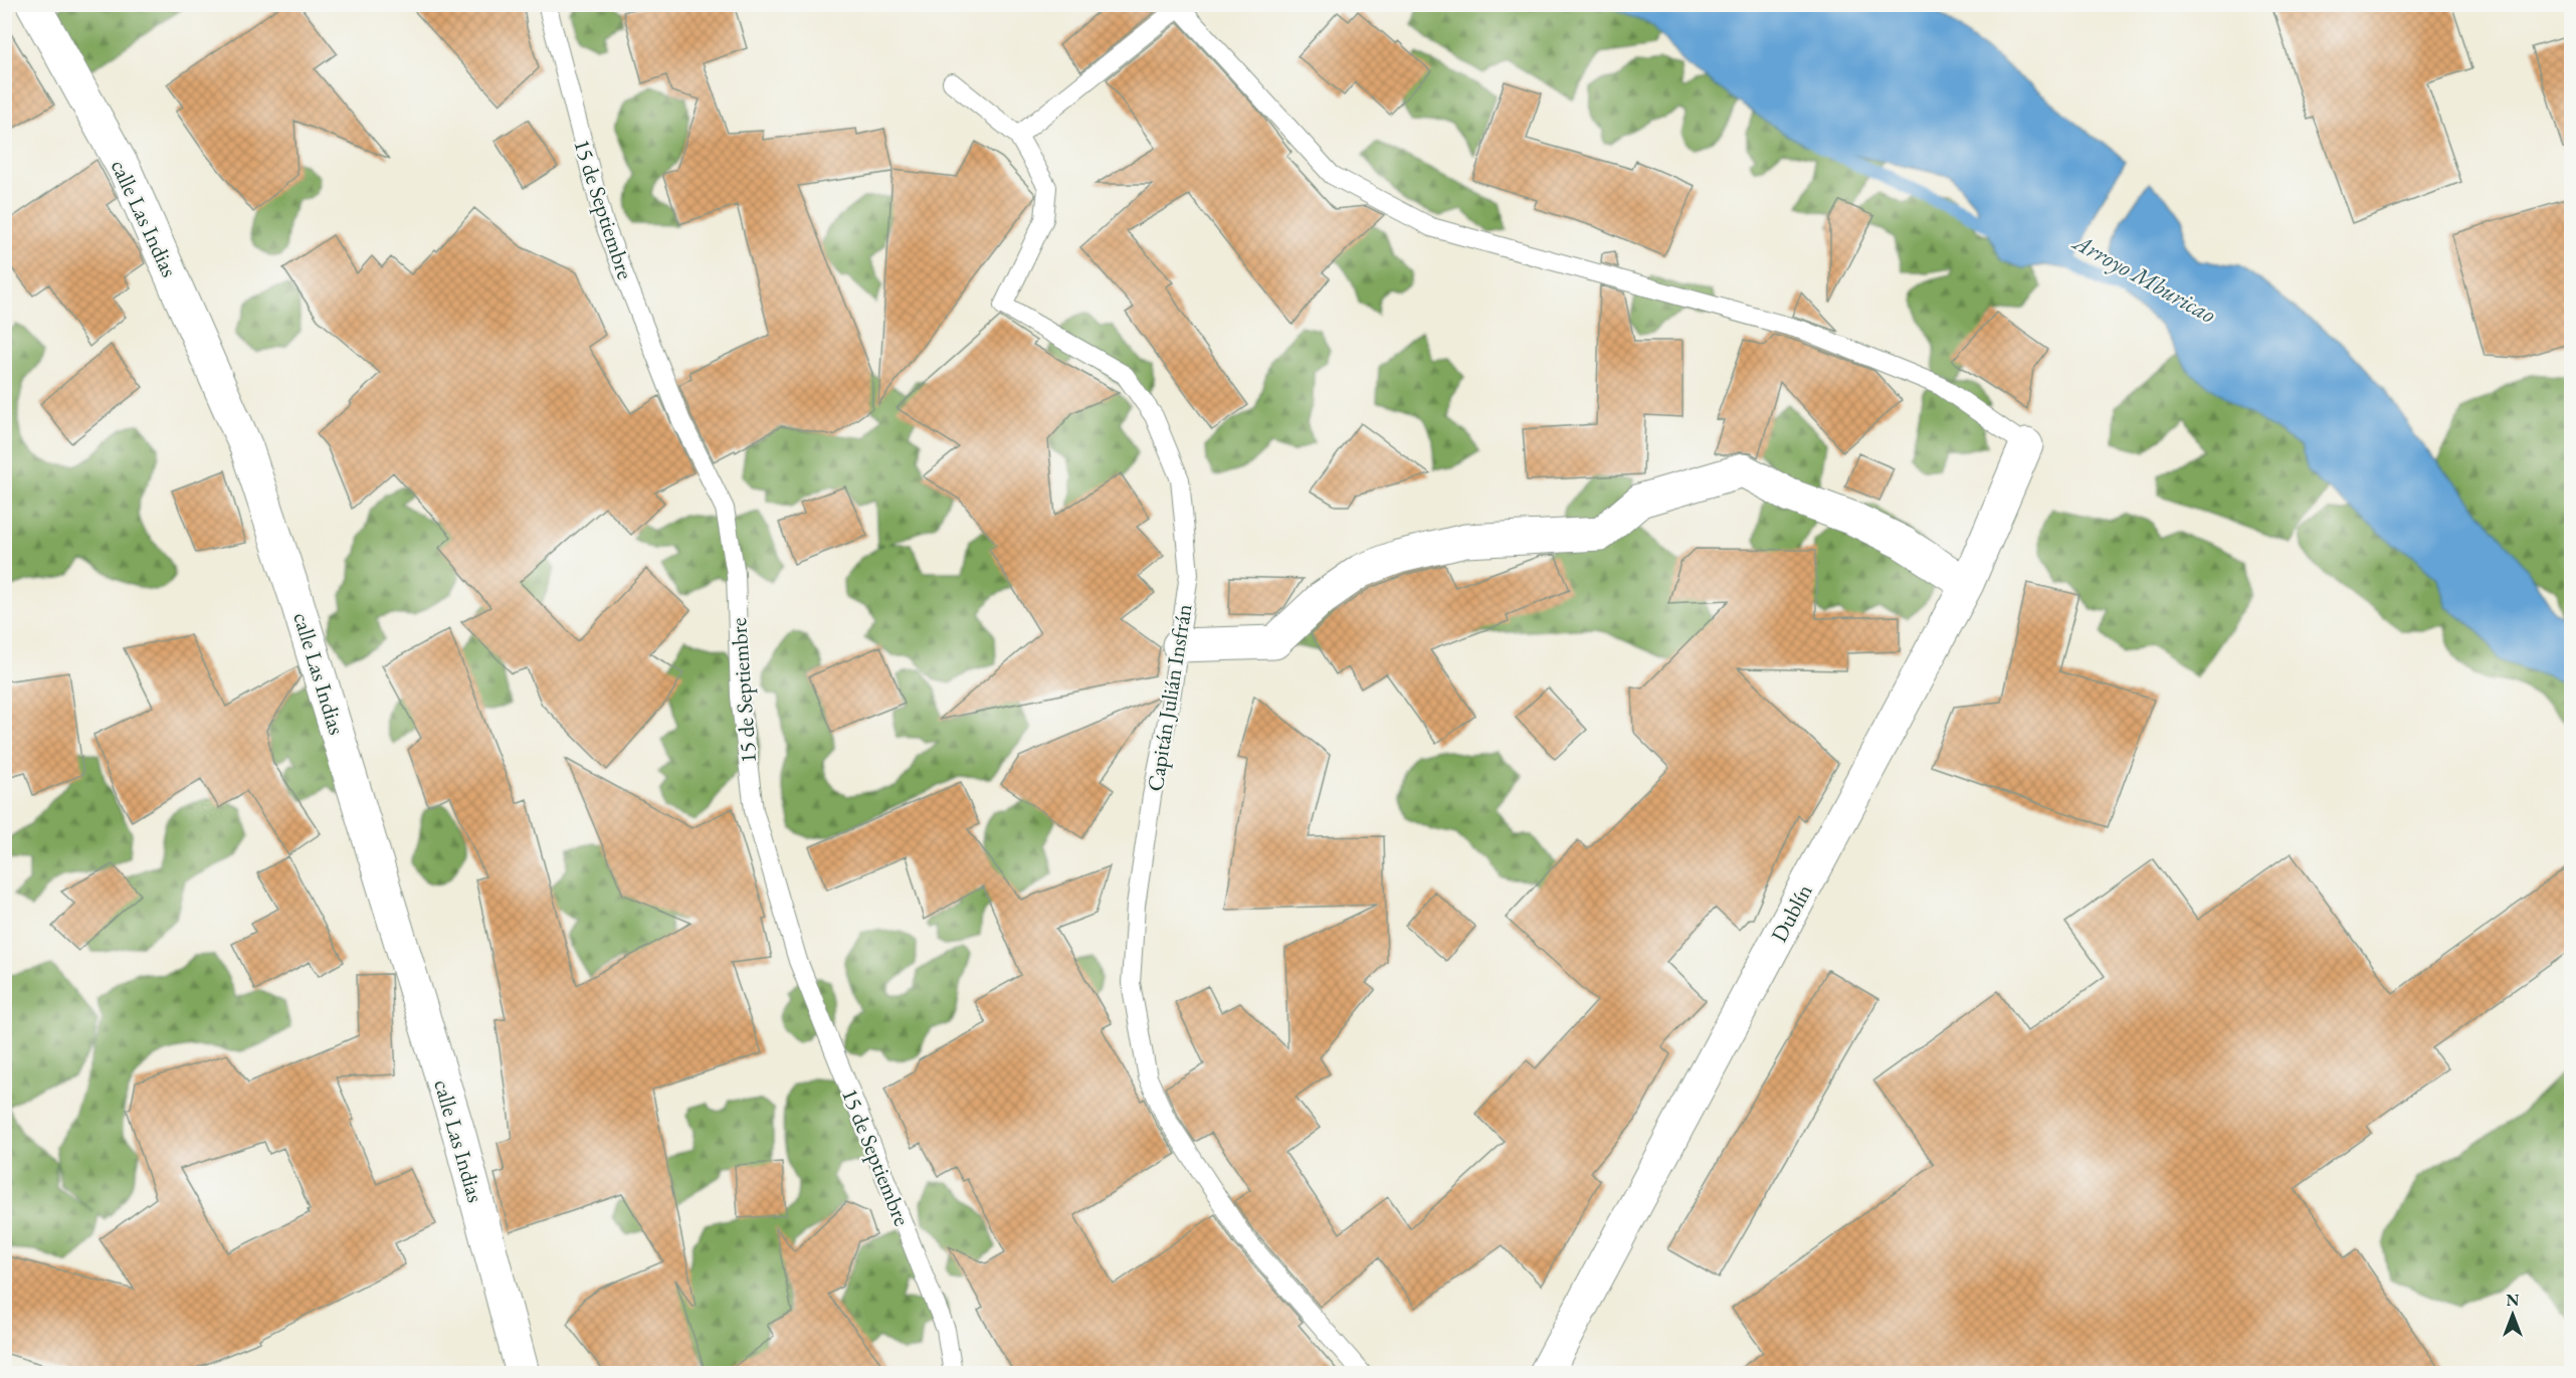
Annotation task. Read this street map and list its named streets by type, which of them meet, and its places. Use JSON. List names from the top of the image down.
{
  "streets": {
    "street": ["calle Las Indias", "Dublín"],
    "lane": ["15 de Septiembre", "Capitán Julián Insfrán"]
  },
  "water": ["Arroyo Mburicao"],
  "north": "top"
}
